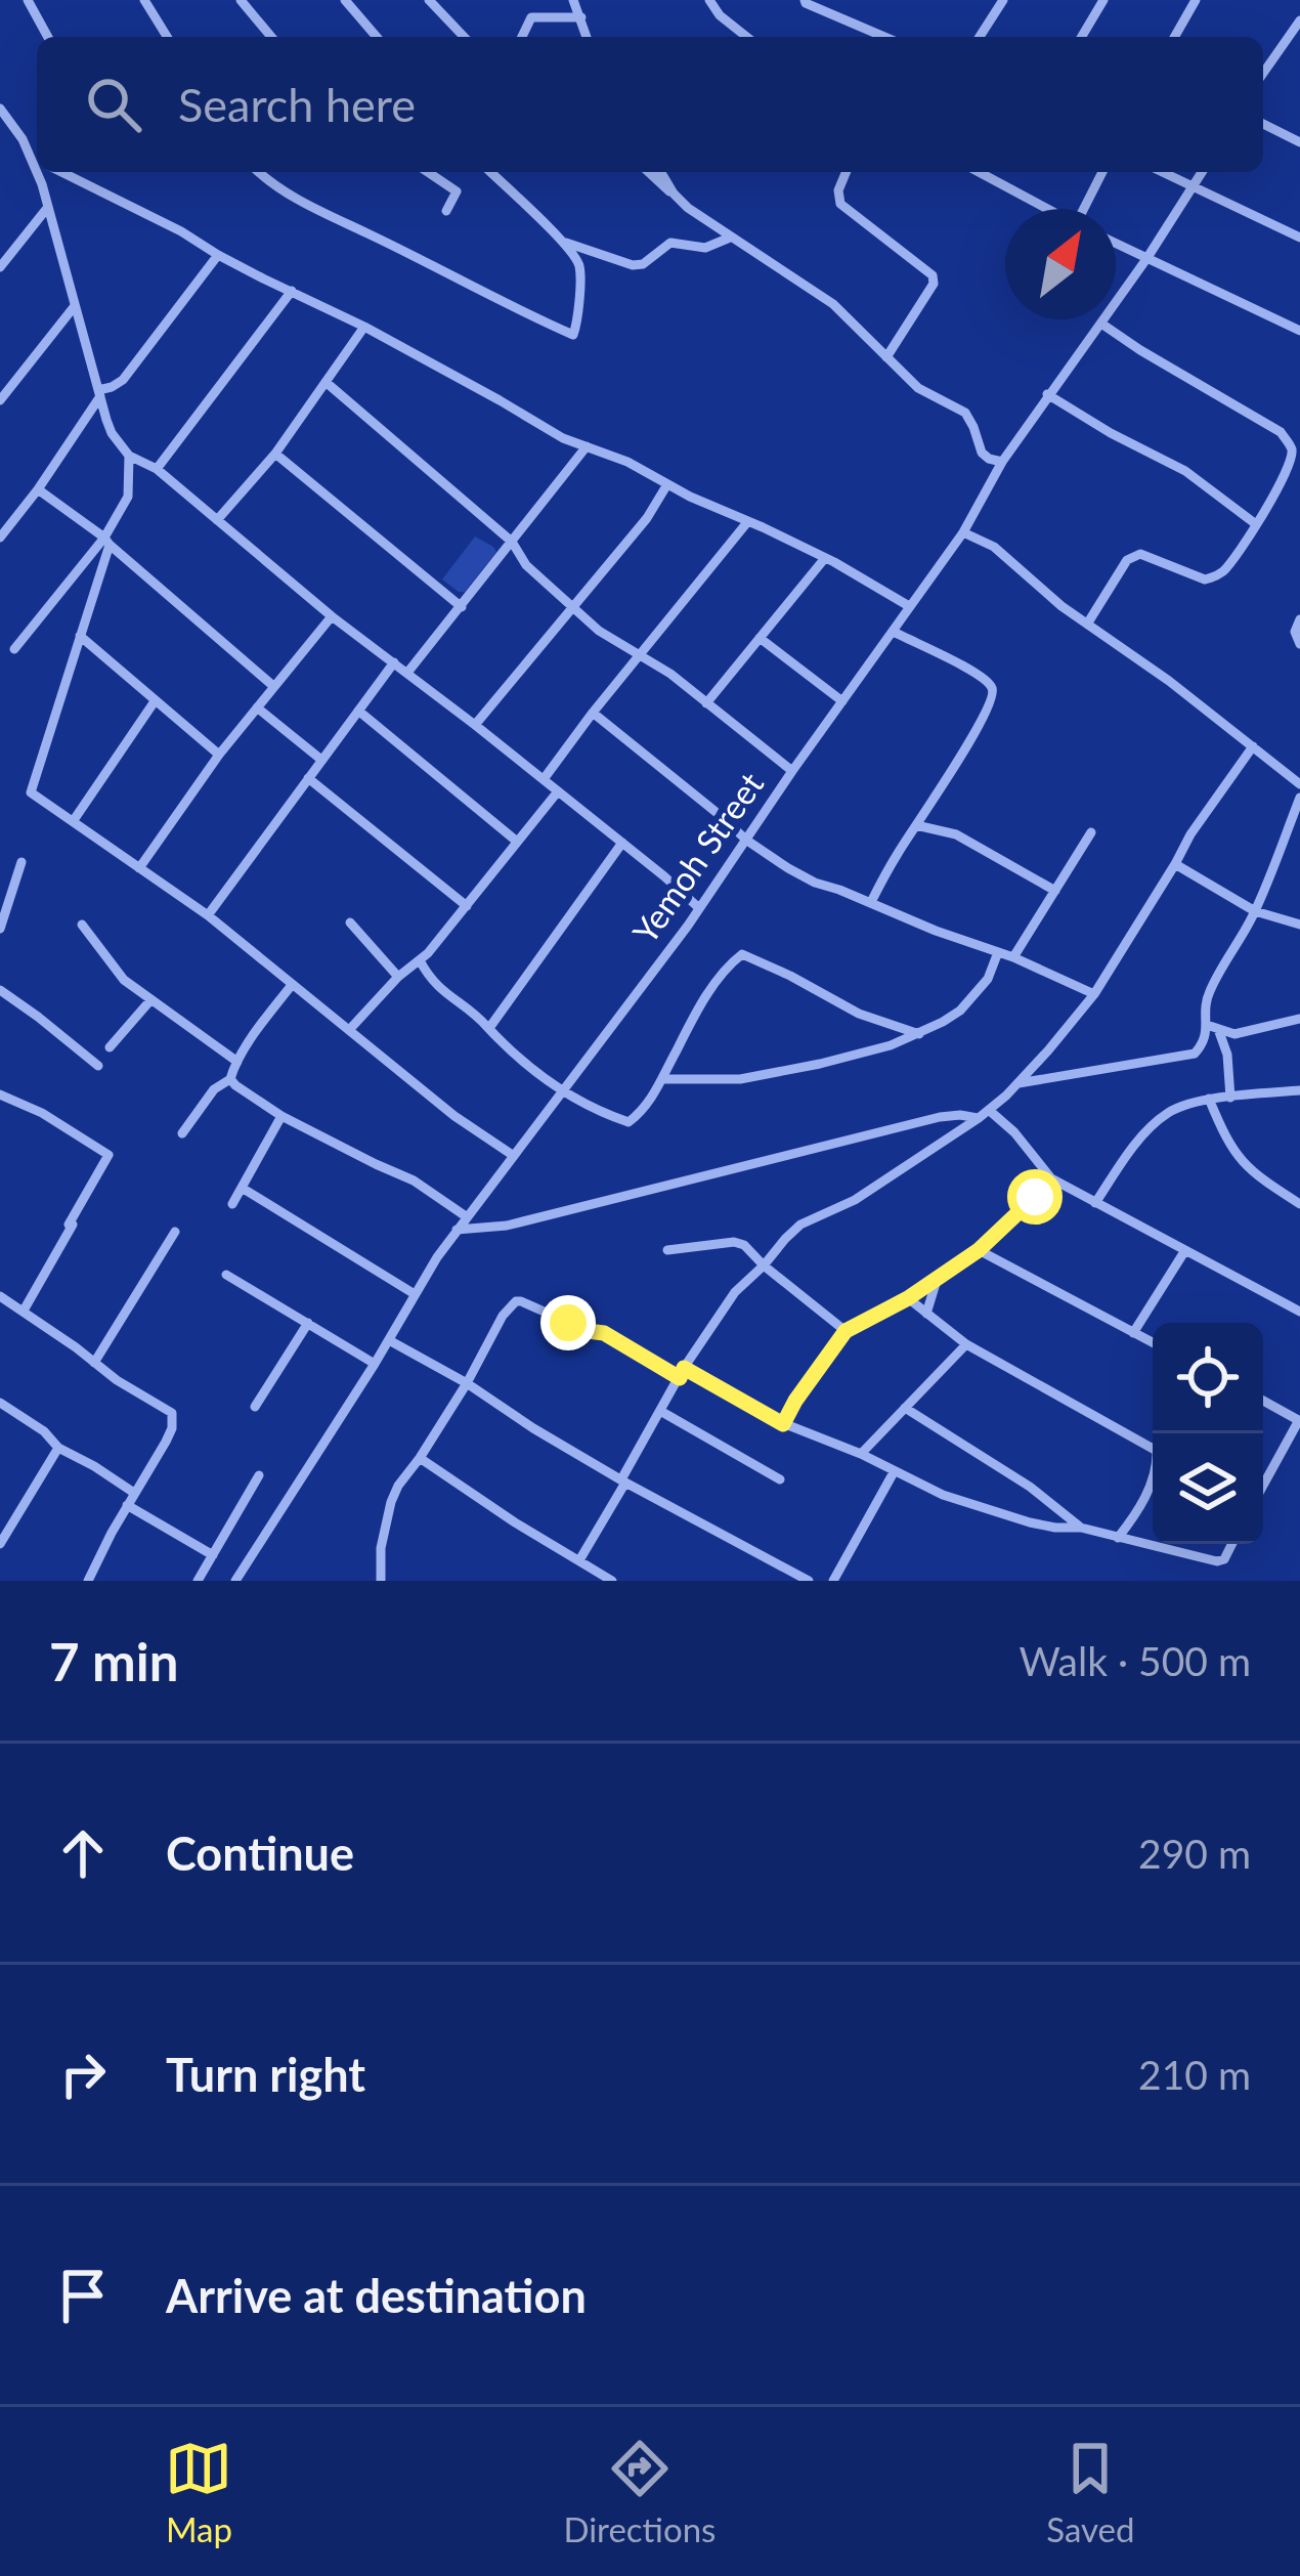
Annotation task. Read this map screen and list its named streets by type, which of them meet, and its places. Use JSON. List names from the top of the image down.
{
  "streets": {
    "street": ["Yemoh Street"]
  },
  "north": "top right",
  "page": {
    "search": "Search here",
    "heading": ["7 min", "Walk · 500 m"],
    "list": [
      ["Continue", "290 m"],
      ["Turn right", "210 m"],
      "Arrive at destination"
    ],
    "nav": ["Map", "Directions", "Saved"]
  }
}
